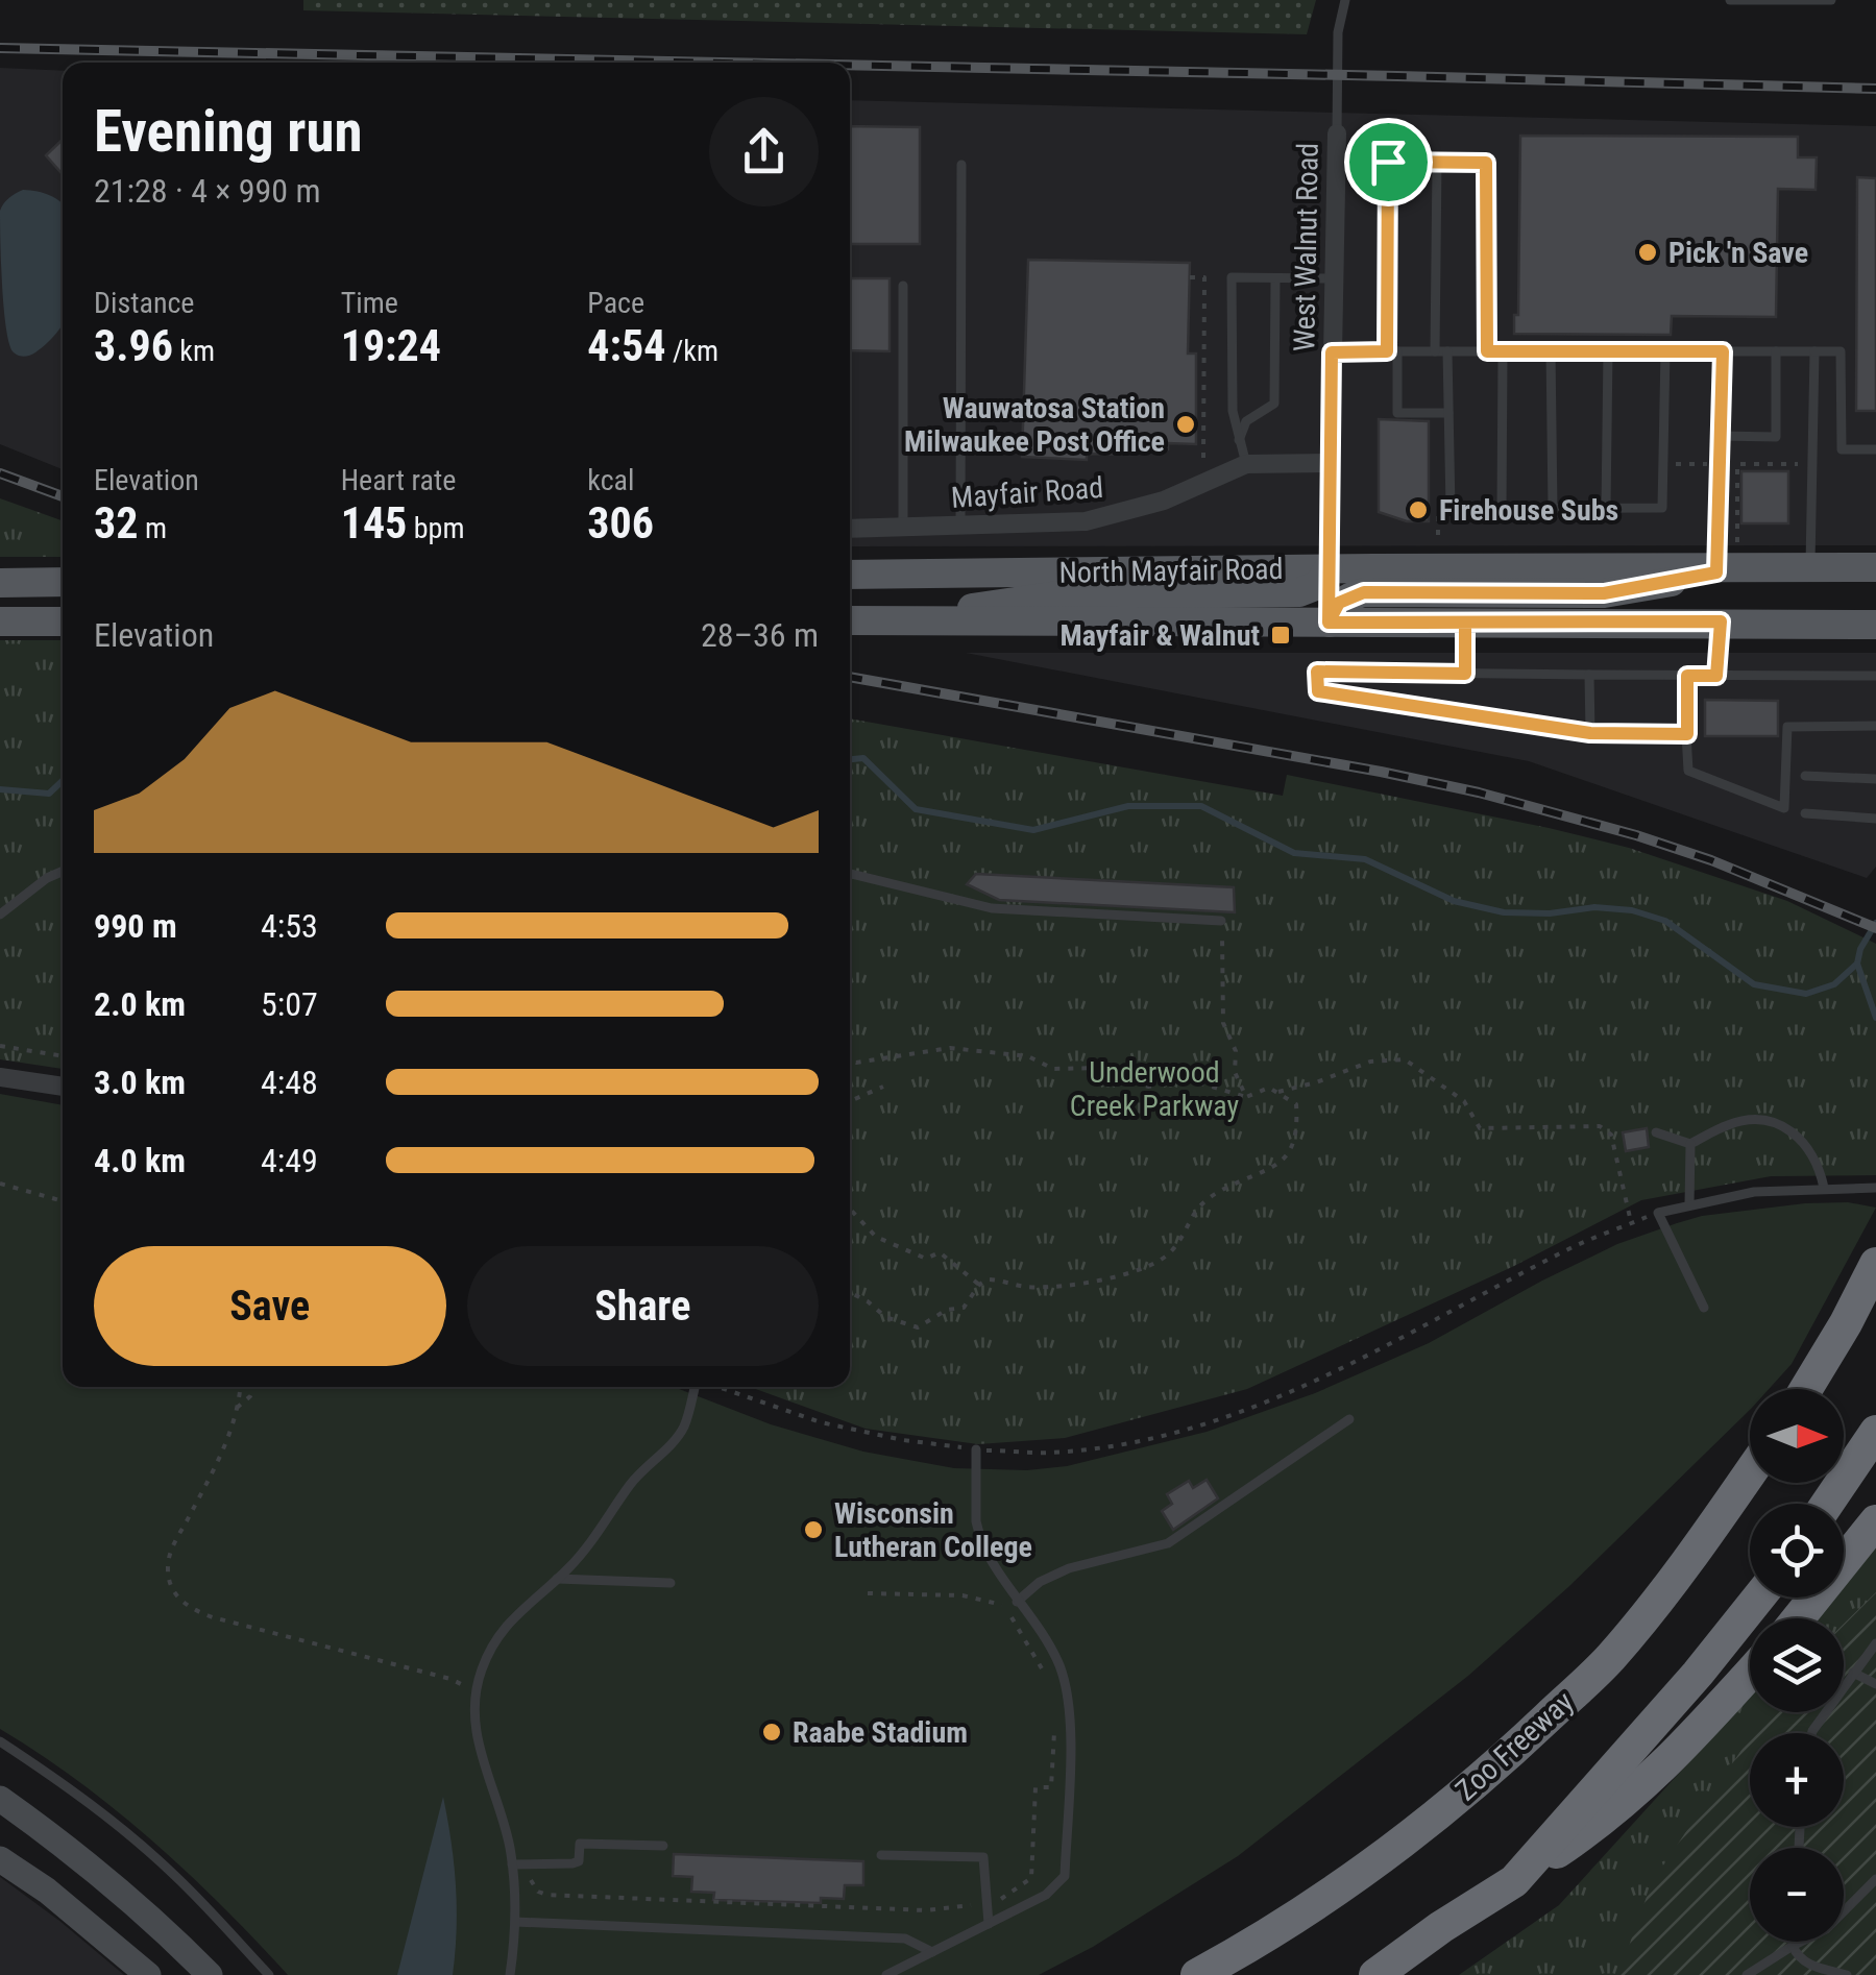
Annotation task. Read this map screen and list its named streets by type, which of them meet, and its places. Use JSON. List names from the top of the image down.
{
  "streets": {
    "highway": ["Zoo Freeway"],
    "main road": ["North Mayfair Road"],
    "street": ["West Walnut Road", "Mayfair Road"]
  },
  "crossings": [
    ["West Walnut Road", "Mayfair Road"],
    ["West Walnut Road", "North Mayfair Road"]
  ],
  "parks": ["Underwood Creek Parkway"],
  "places": {
    "other": [
      "Pick 'n Save",
      "Wauwatosa Station Milwaukee Post Office",
      "Firehouse Subs",
      "Wisconsin Lutheran College",
      "Raabe Stadium"
    ],
    "transit": ["Mayfair & Walnut"]
  },
  "north": "right",
  "page": {
    "heading": ["Evening run", "21:28 · 4 × 990 m"],
    "stats": [
      ["Distance", "3.96 km"],
      ["Time", "19:24"],
      ["Pace", "4:54 /km"],
      ["Elevation", "32 m"],
      ["Heart rate", "145 bpm"],
      ["kcal", "306"]
    ],
    "chart": ["Elevation", "28–36 m"],
    "list": [
      {
        "name": "990 m",
        "note": "4:53"
      },
      {
        "name": "2.0 km",
        "note": "5:07"
      },
      {
        "name": "3.0 km",
        "note": "4:48"
      },
      {
        "name": "4.0 km",
        "note": "4:49"
      }
    ],
    "buttons": ["Save", "Share"],
    "map_buttons": ["+", "−"]
  }
}
